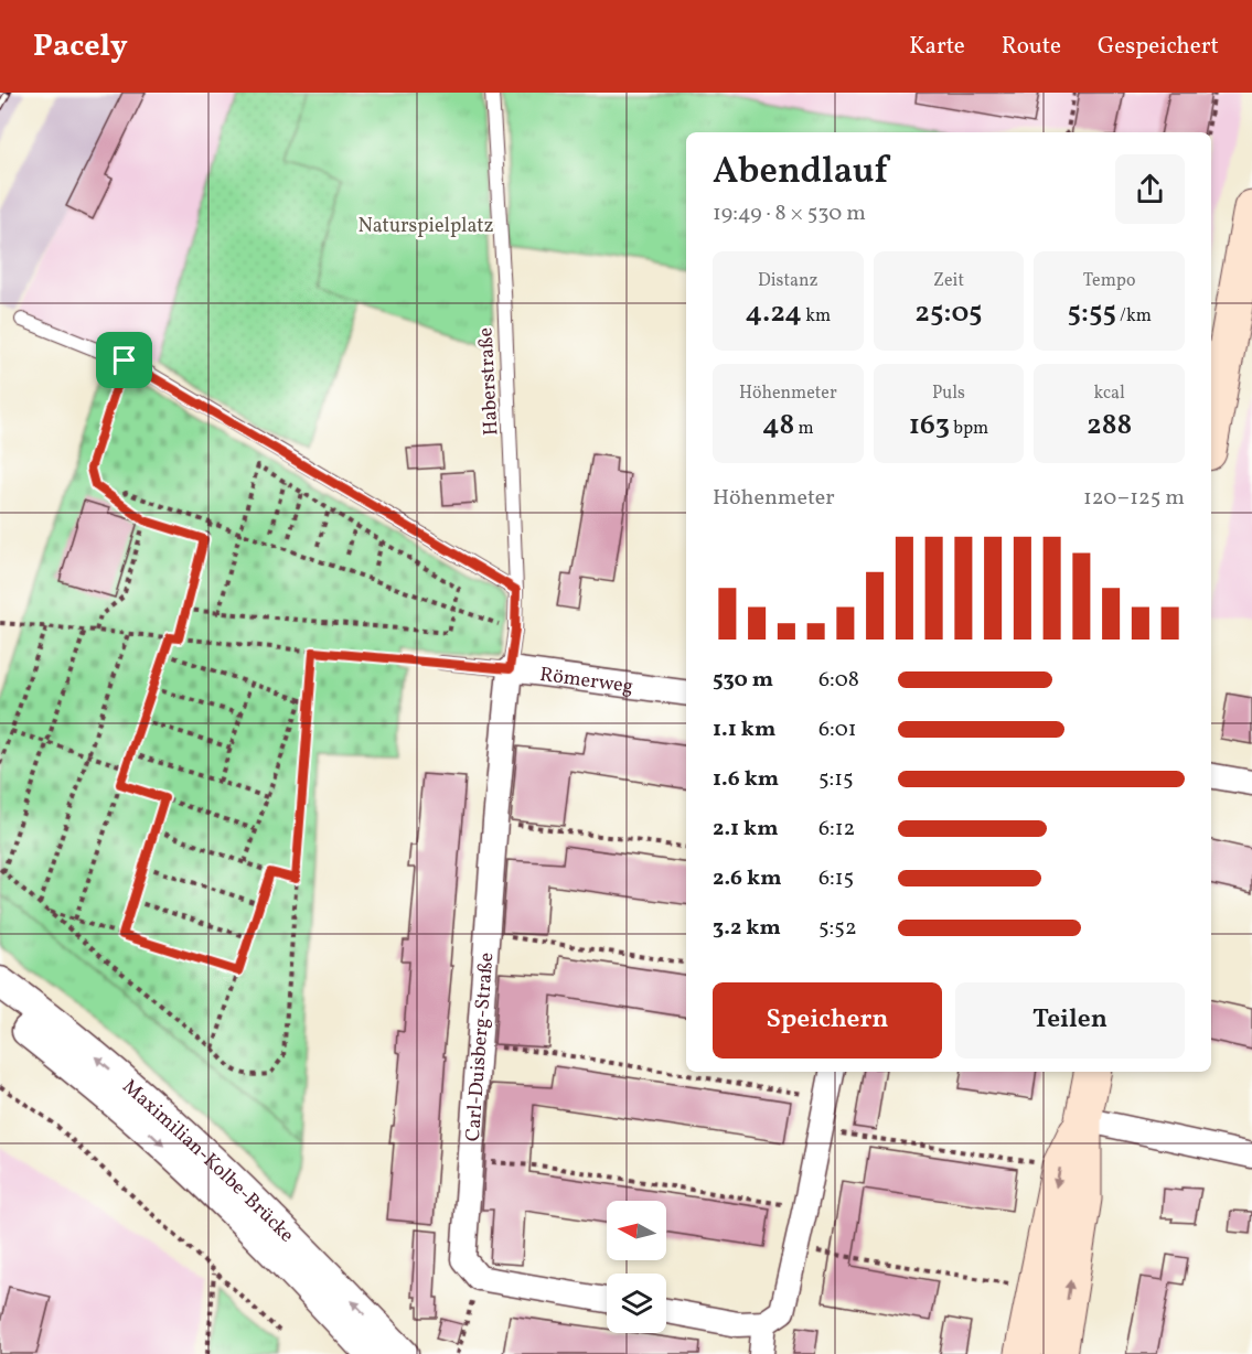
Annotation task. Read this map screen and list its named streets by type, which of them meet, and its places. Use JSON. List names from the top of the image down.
{
  "streets": {
    "street": ["Römerweg", "Carl-Duisberg-Straße", "Maximilian-Kolbe-Brücke"],
    "lane": ["Haberstraße"]
  },
  "crossings": [
    ["Haberstraße", "Römerweg"],
    ["Haberstraße", "Carl-Duisberg-Straße"],
    ["Römerweg", "Carl-Duisberg-Straße"]
  ],
  "parks": ["Naturspielplatz"],
  "north": "left",
  "page": {
    "header": "Pacely",
    "nav": ["Karte", "Route", "Gespeichert"],
    "heading": ["Abendlauf", "19:49 · 8 × 530 m"],
    "stats": [
      ["Distanz", "4.24 km"],
      ["Zeit", "25:05"],
      ["Tempo", "5:55 /km"],
      ["Höhenmeter", "48 m"],
      ["Puls", "163 bpm"],
      ["kcal", "288"]
    ],
    "chart": ["Höhenmeter", "120–125 m"],
    "list": [
      {
        "name": "530 m",
        "note": "6:08"
      },
      {
        "name": "1.1 km",
        "note": "6:01"
      },
      {
        "name": "1.6 km",
        "note": "5:15"
      },
      {
        "name": "2.1 km",
        "note": "6:12"
      },
      {
        "name": "2.6 km",
        "note": "6:15"
      },
      {
        "name": "3.2 km",
        "note": "5:52"
      }
    ],
    "buttons": ["Speichern", "Teilen"]
  }
}
